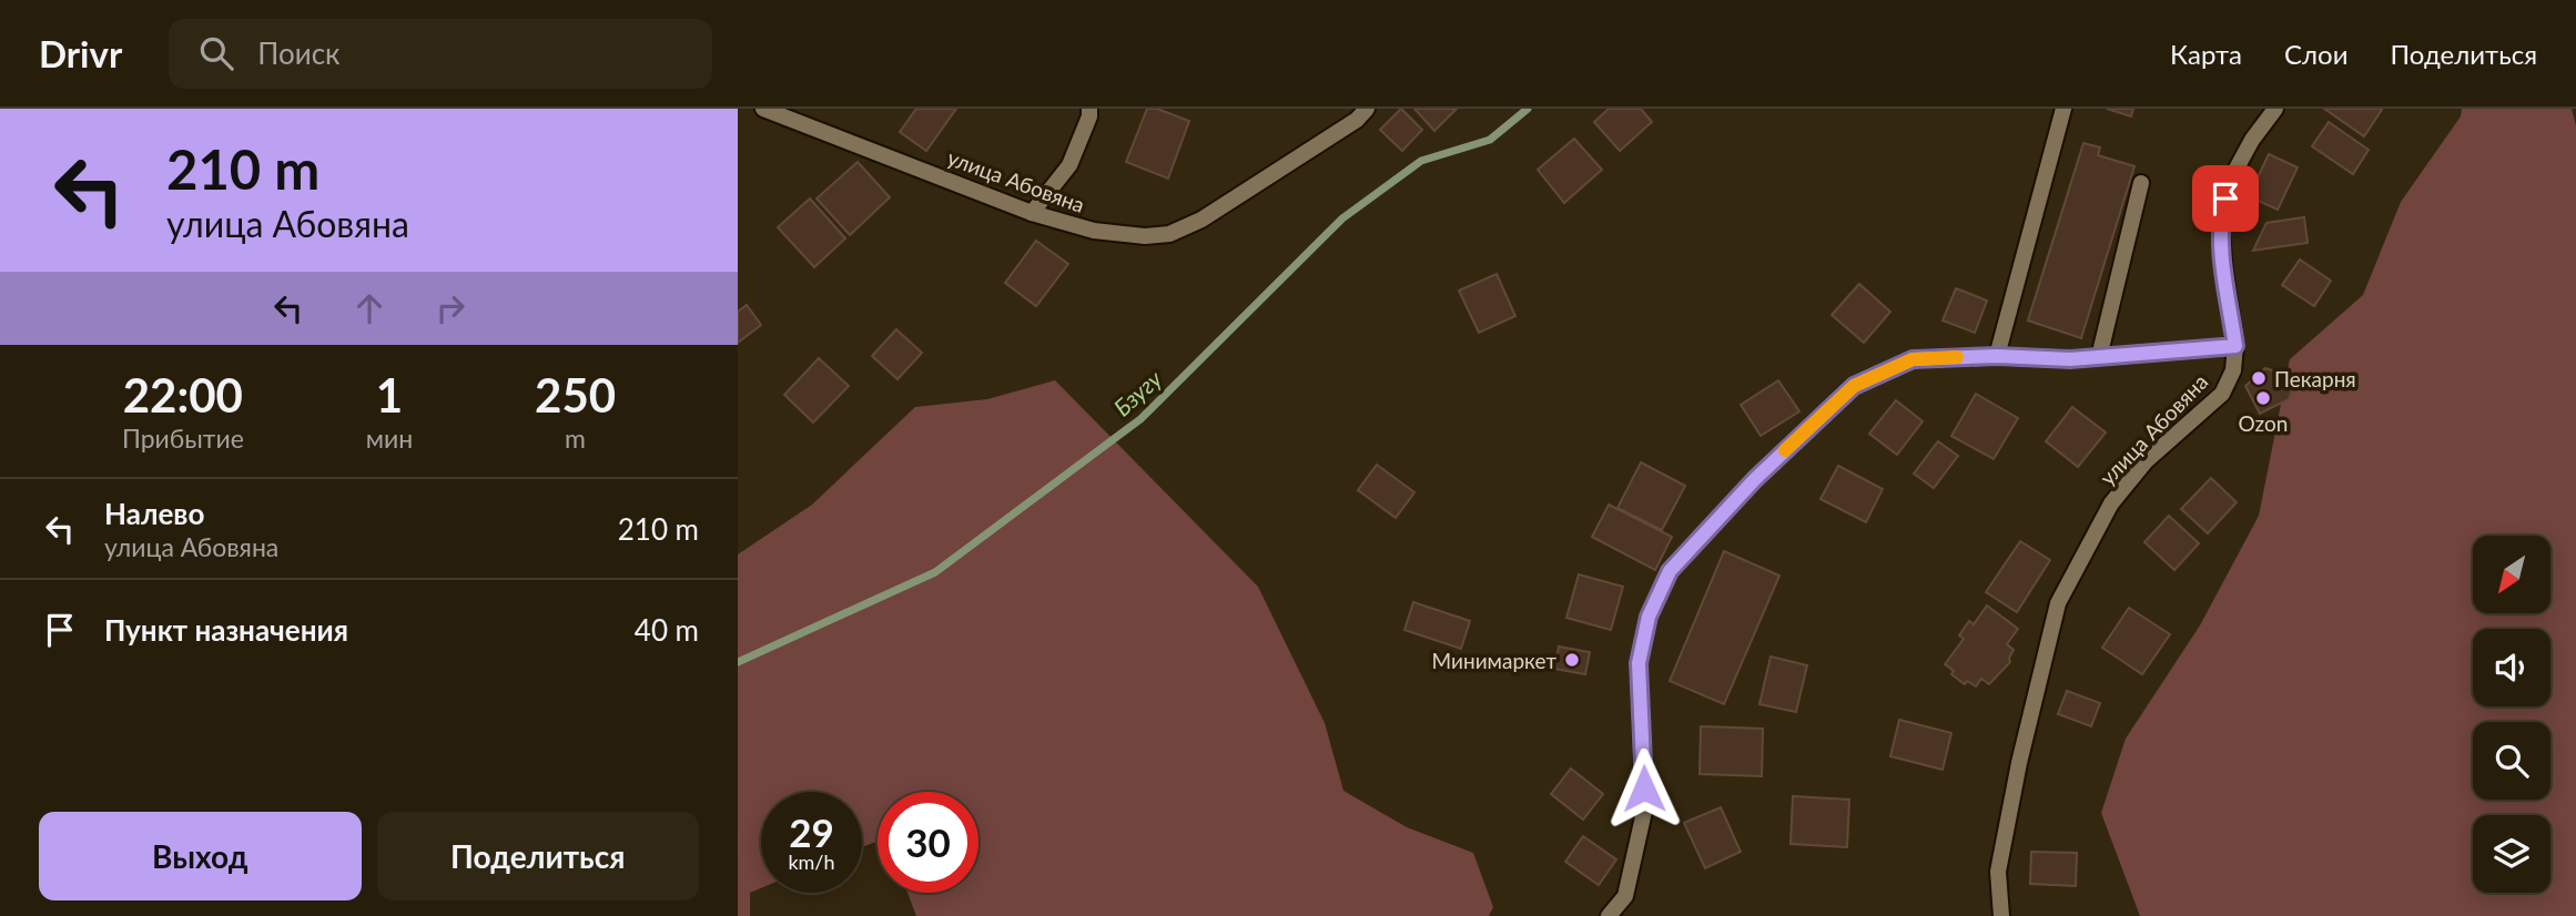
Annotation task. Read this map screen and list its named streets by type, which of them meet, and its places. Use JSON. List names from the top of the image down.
{
  "streets": {
    "street": ["улица Абовяна"]
  },
  "water": ["Бзугу"],
  "places": ["Пекарня", "Ozon", "Минимаркет"],
  "north": "bottom left",
  "page": {
    "header": "Drivr",
    "search": "Поиск",
    "nav": ["Карта", "Слои", "Поделиться"],
    "turn": ["210 m", "улица Абовяна"],
    "eta": [
      "22:00",
      "Прибытие",
      "1",
      "мин",
      "250",
      "m"
    ],
    "list": [
      {
        "name": "Налево",
        "note": "улица Абовяна",
        "value": "210 m"
      },
      {
        "name": "Пункт назначения",
        "value": "40 m"
      }
    ],
    "speed": "29 km/h",
    "limit": "30",
    "buttons": ["Выход", "Поделиться"]
  }
}
